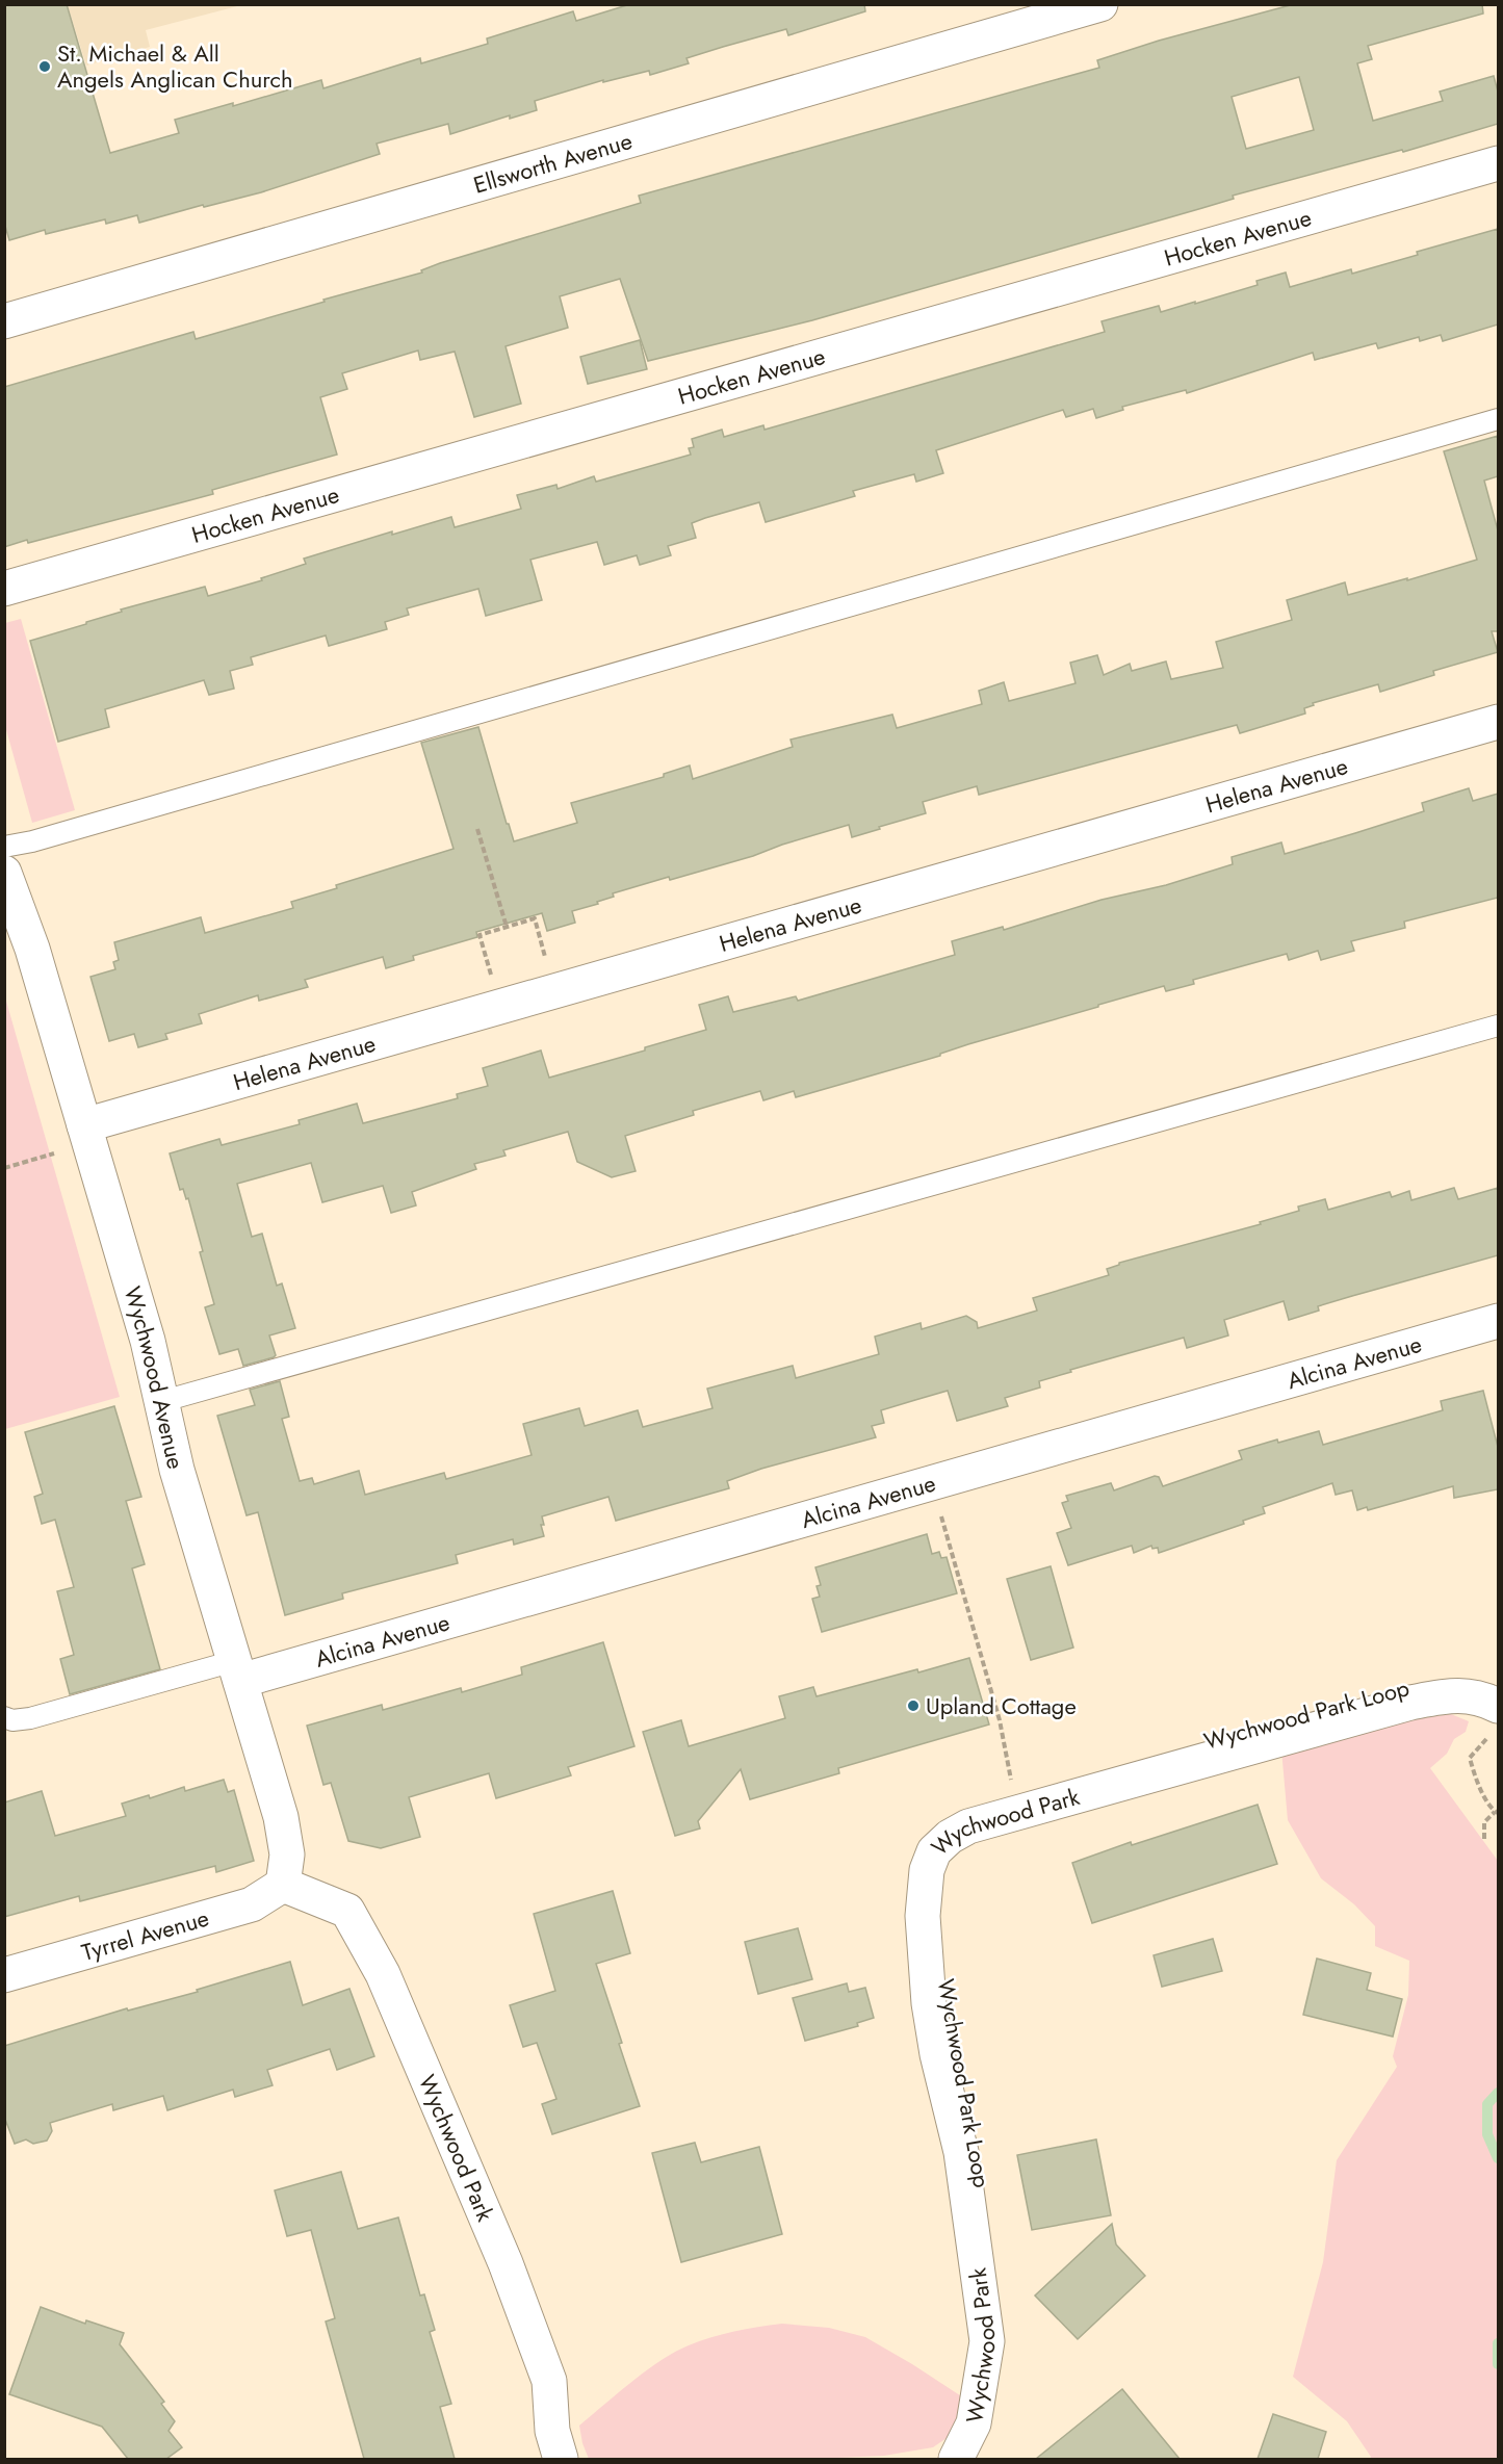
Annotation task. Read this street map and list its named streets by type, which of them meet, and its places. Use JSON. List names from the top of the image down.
{
  "streets": {
    "street": [
      "Ellsworth Avenue",
      "Hocken Avenue",
      "Helena Avenue",
      "Alcina Avenue",
      "Wychwood Avenue",
      "Wychwood Park",
      "Tyrrel Avenue"
    ]
  },
  "crossings": [
    ["Helena Avenue", "Wychwood Avenue"],
    ["Alcina Avenue", "Wychwood Avenue"],
    ["Wychwood Avenue", "Wychwood Park"],
    ["Wychwood Avenue", "Tyrrel Avenue"],
    ["Wychwood Park", "Tyrrel Avenue"]
  ],
  "places": ["St. Michael & All Angels Anglican Church", "Upland Cottage"]
}
